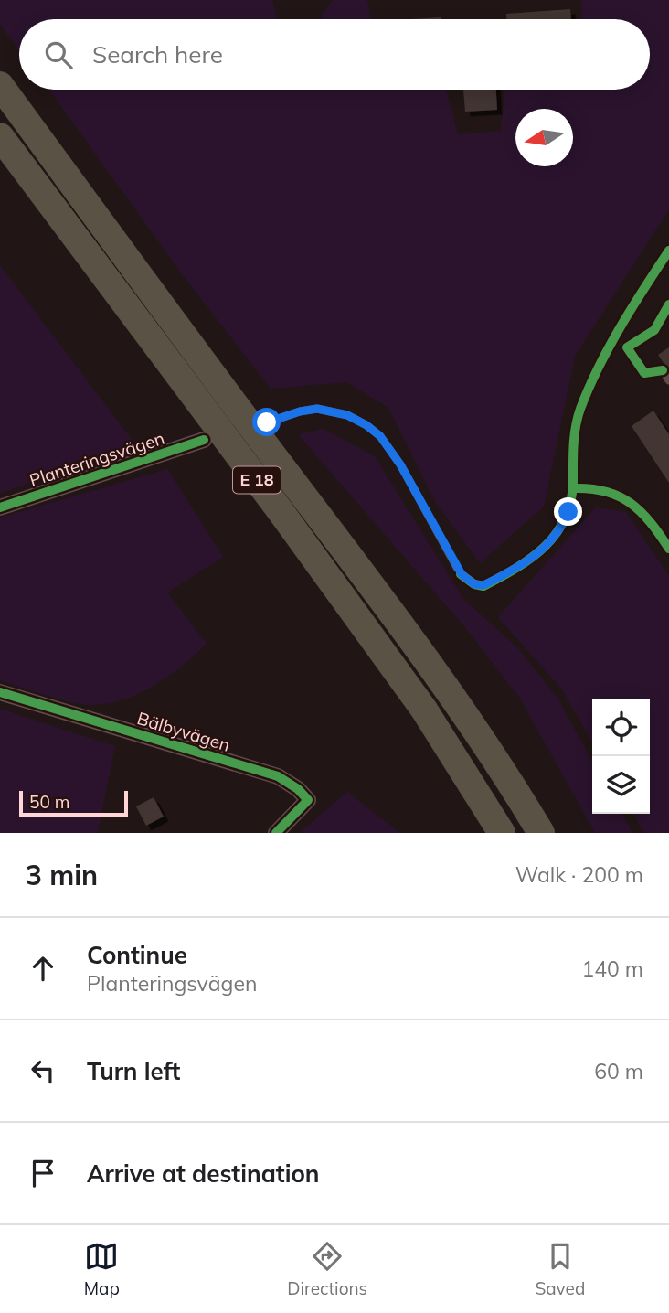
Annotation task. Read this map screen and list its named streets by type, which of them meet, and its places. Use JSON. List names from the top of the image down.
{
  "streets": {
    "highway": ["E 18"],
    "street": ["Planteringsvägen", "Bälbyvägen"]
  },
  "scale_bar": "50 m",
  "north": "left",
  "page": {
    "search": "Search here",
    "scale": "50 m",
    "heading": ["3 min", "Walk · 200 m"],
    "list": [
      ["Continue", "Planteringsvägen", "140 m"],
      ["Turn left", "60 m"],
      "Arrive at destination"
    ],
    "nav": ["Map", "Directions", "Saved"]
  }
}
